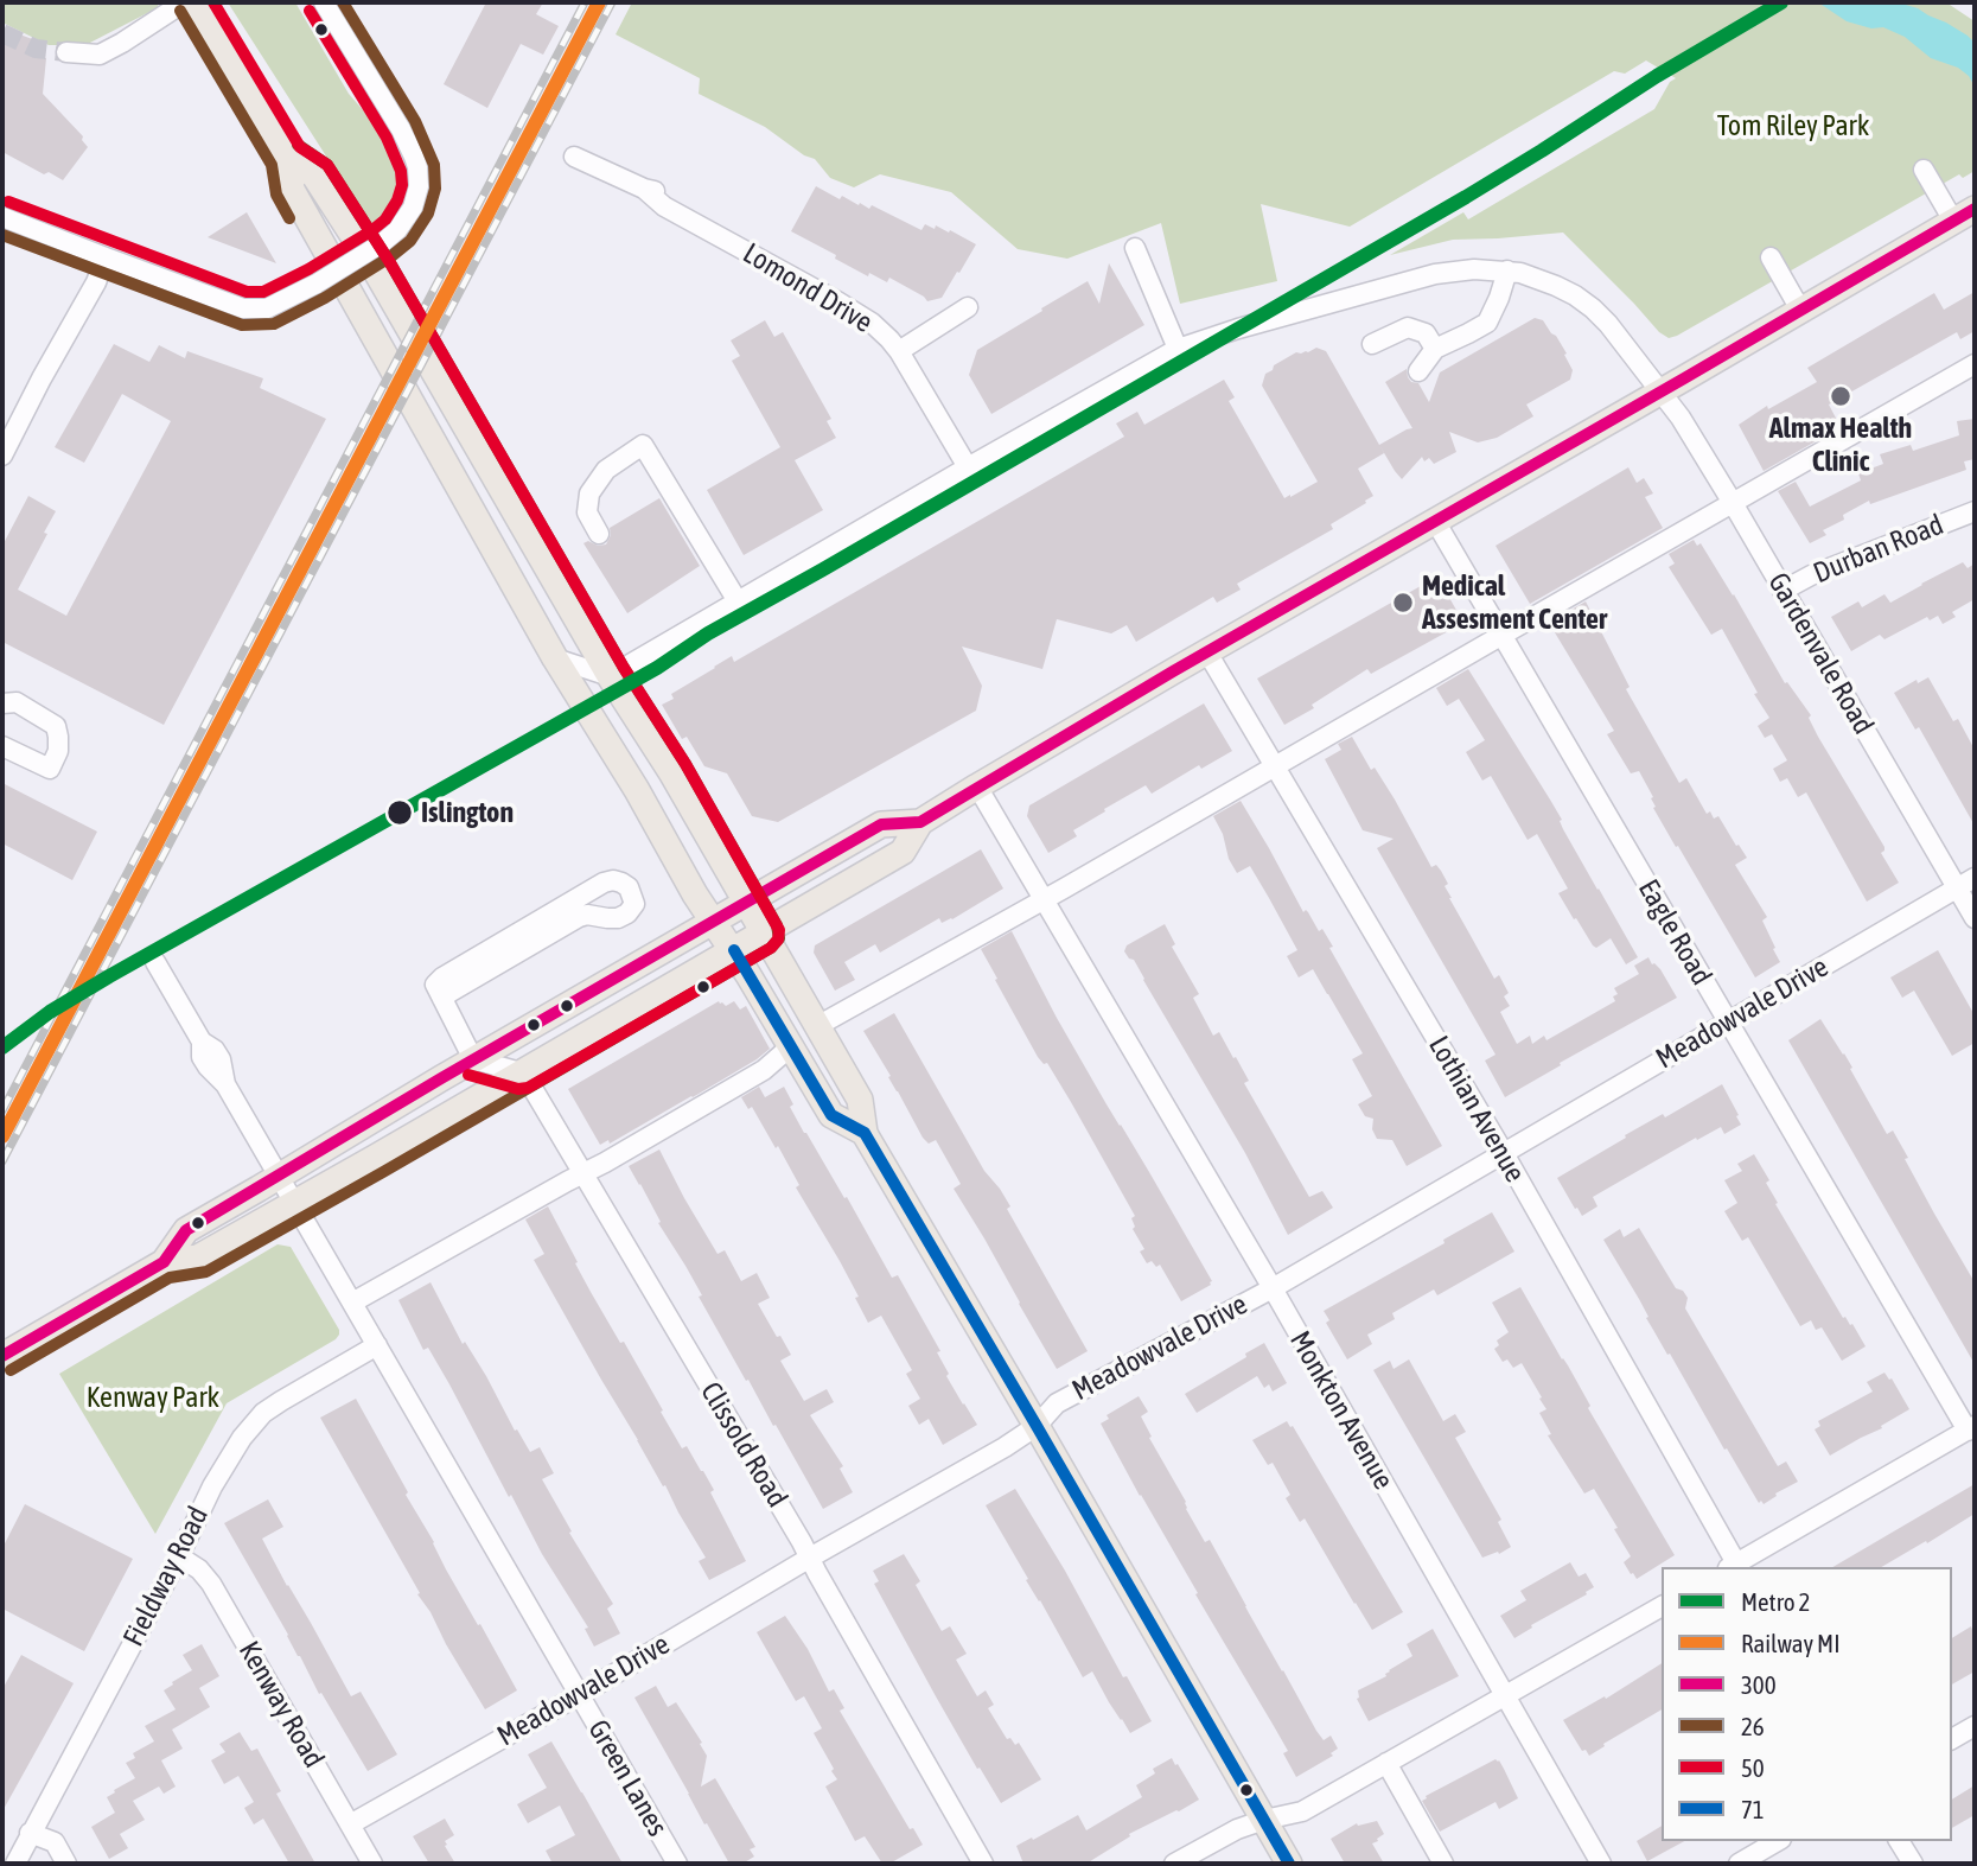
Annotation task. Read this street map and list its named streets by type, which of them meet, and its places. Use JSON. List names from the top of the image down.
{
  "streets": {
    "street": [
      "Lomond Drive",
      "Durban Road",
      "Gardenvale Road",
      "Eagle Road",
      "Meadowvale Drive",
      "Lothian Avenue",
      "Monkton Avenue",
      "Clissold Road",
      "Fieldway Road",
      "Kenway Road",
      "Green Lanes"
    ]
  },
  "crossings": [
    ["Lomond Drive", "Gardenvale Road"],
    ["Durban Road", "Gardenvale Road"],
    ["Gardenvale Road", "Meadowvale Drive"],
    ["Eagle Road", "Meadowvale Drive"],
    ["Meadowvale Drive", "Lothian Avenue"],
    ["Meadowvale Drive", "Monkton Avenue"],
    ["Meadowvale Drive", "Clissold Road"],
    ["Meadowvale Drive", "Kenway Road"],
    ["Meadowvale Drive", "Green Lanes"],
    ["Fieldway Road", "Kenway Road"],
    ["Fieldway Road", "Green Lanes"]
  ],
  "parks": ["Tom Riley Park", "Kenway Park"],
  "places": ["Almax Health Clinic", "Medical Assesment Center", "Islington"],
  "lines": [
    "metro line 2",
    "rail line MI",
    "transit line 26",
    "transit line 50",
    "transit line 300",
    "transit line 71"
  ],
  "legend": [
    "Metro 2",
    "Railway MI",
    "300",
    "26",
    "50",
    "71"
  ]
}
